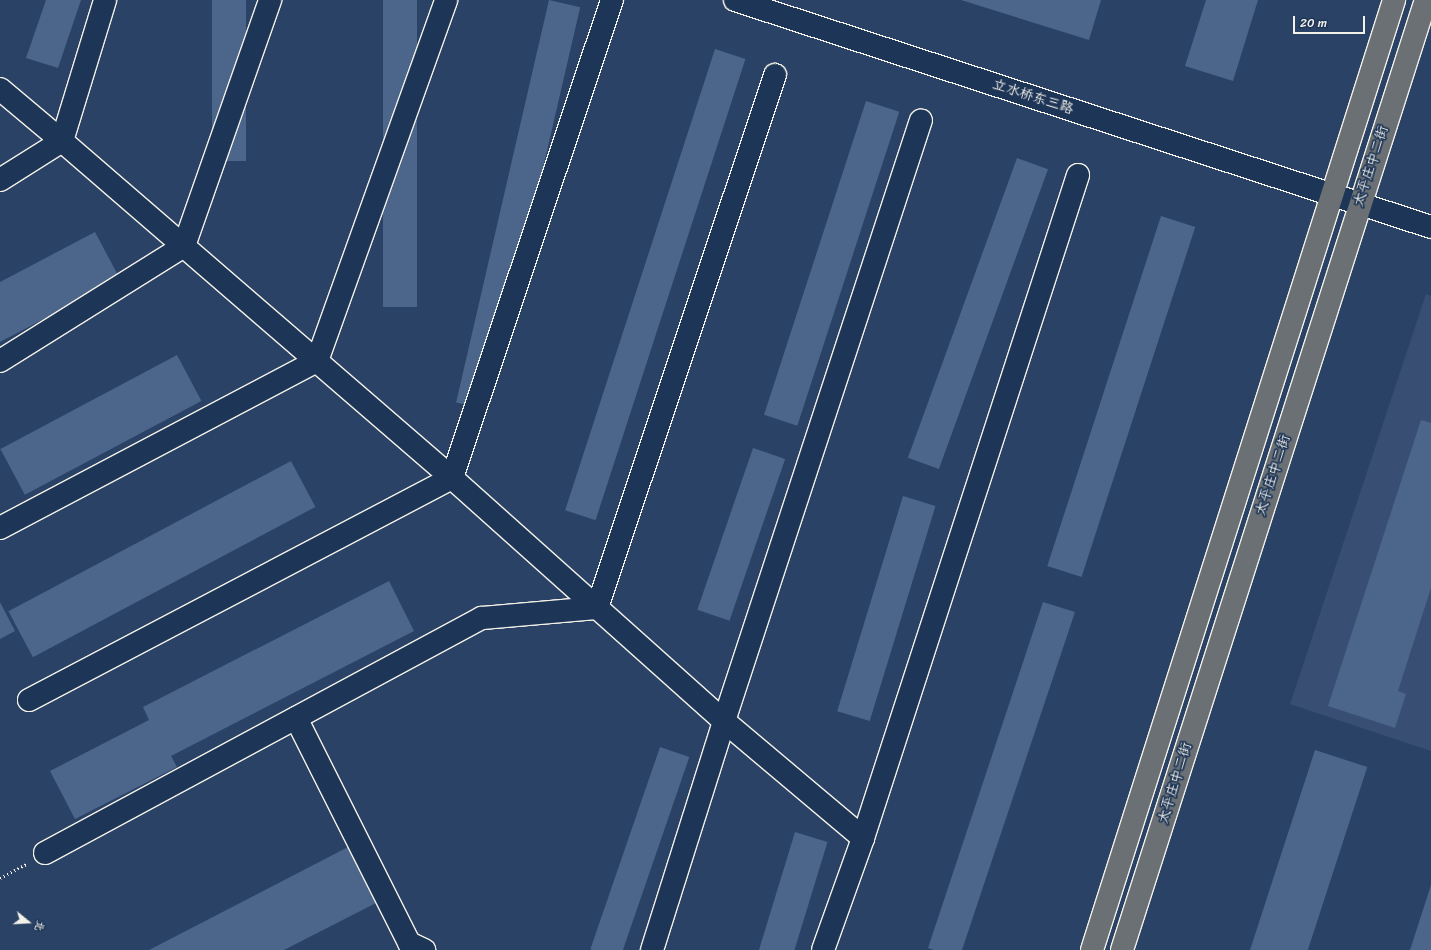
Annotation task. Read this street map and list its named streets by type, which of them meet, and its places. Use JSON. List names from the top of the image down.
{
  "streets": {
    "main road": ["太平庄中二街"],
    "street": ["立水桥东三路"]
  },
  "crossings": [
    ["立水桥东三路", "太平庄中二街"]
  ],
  "scale_bar": "20 m",
  "north": "right"
}
